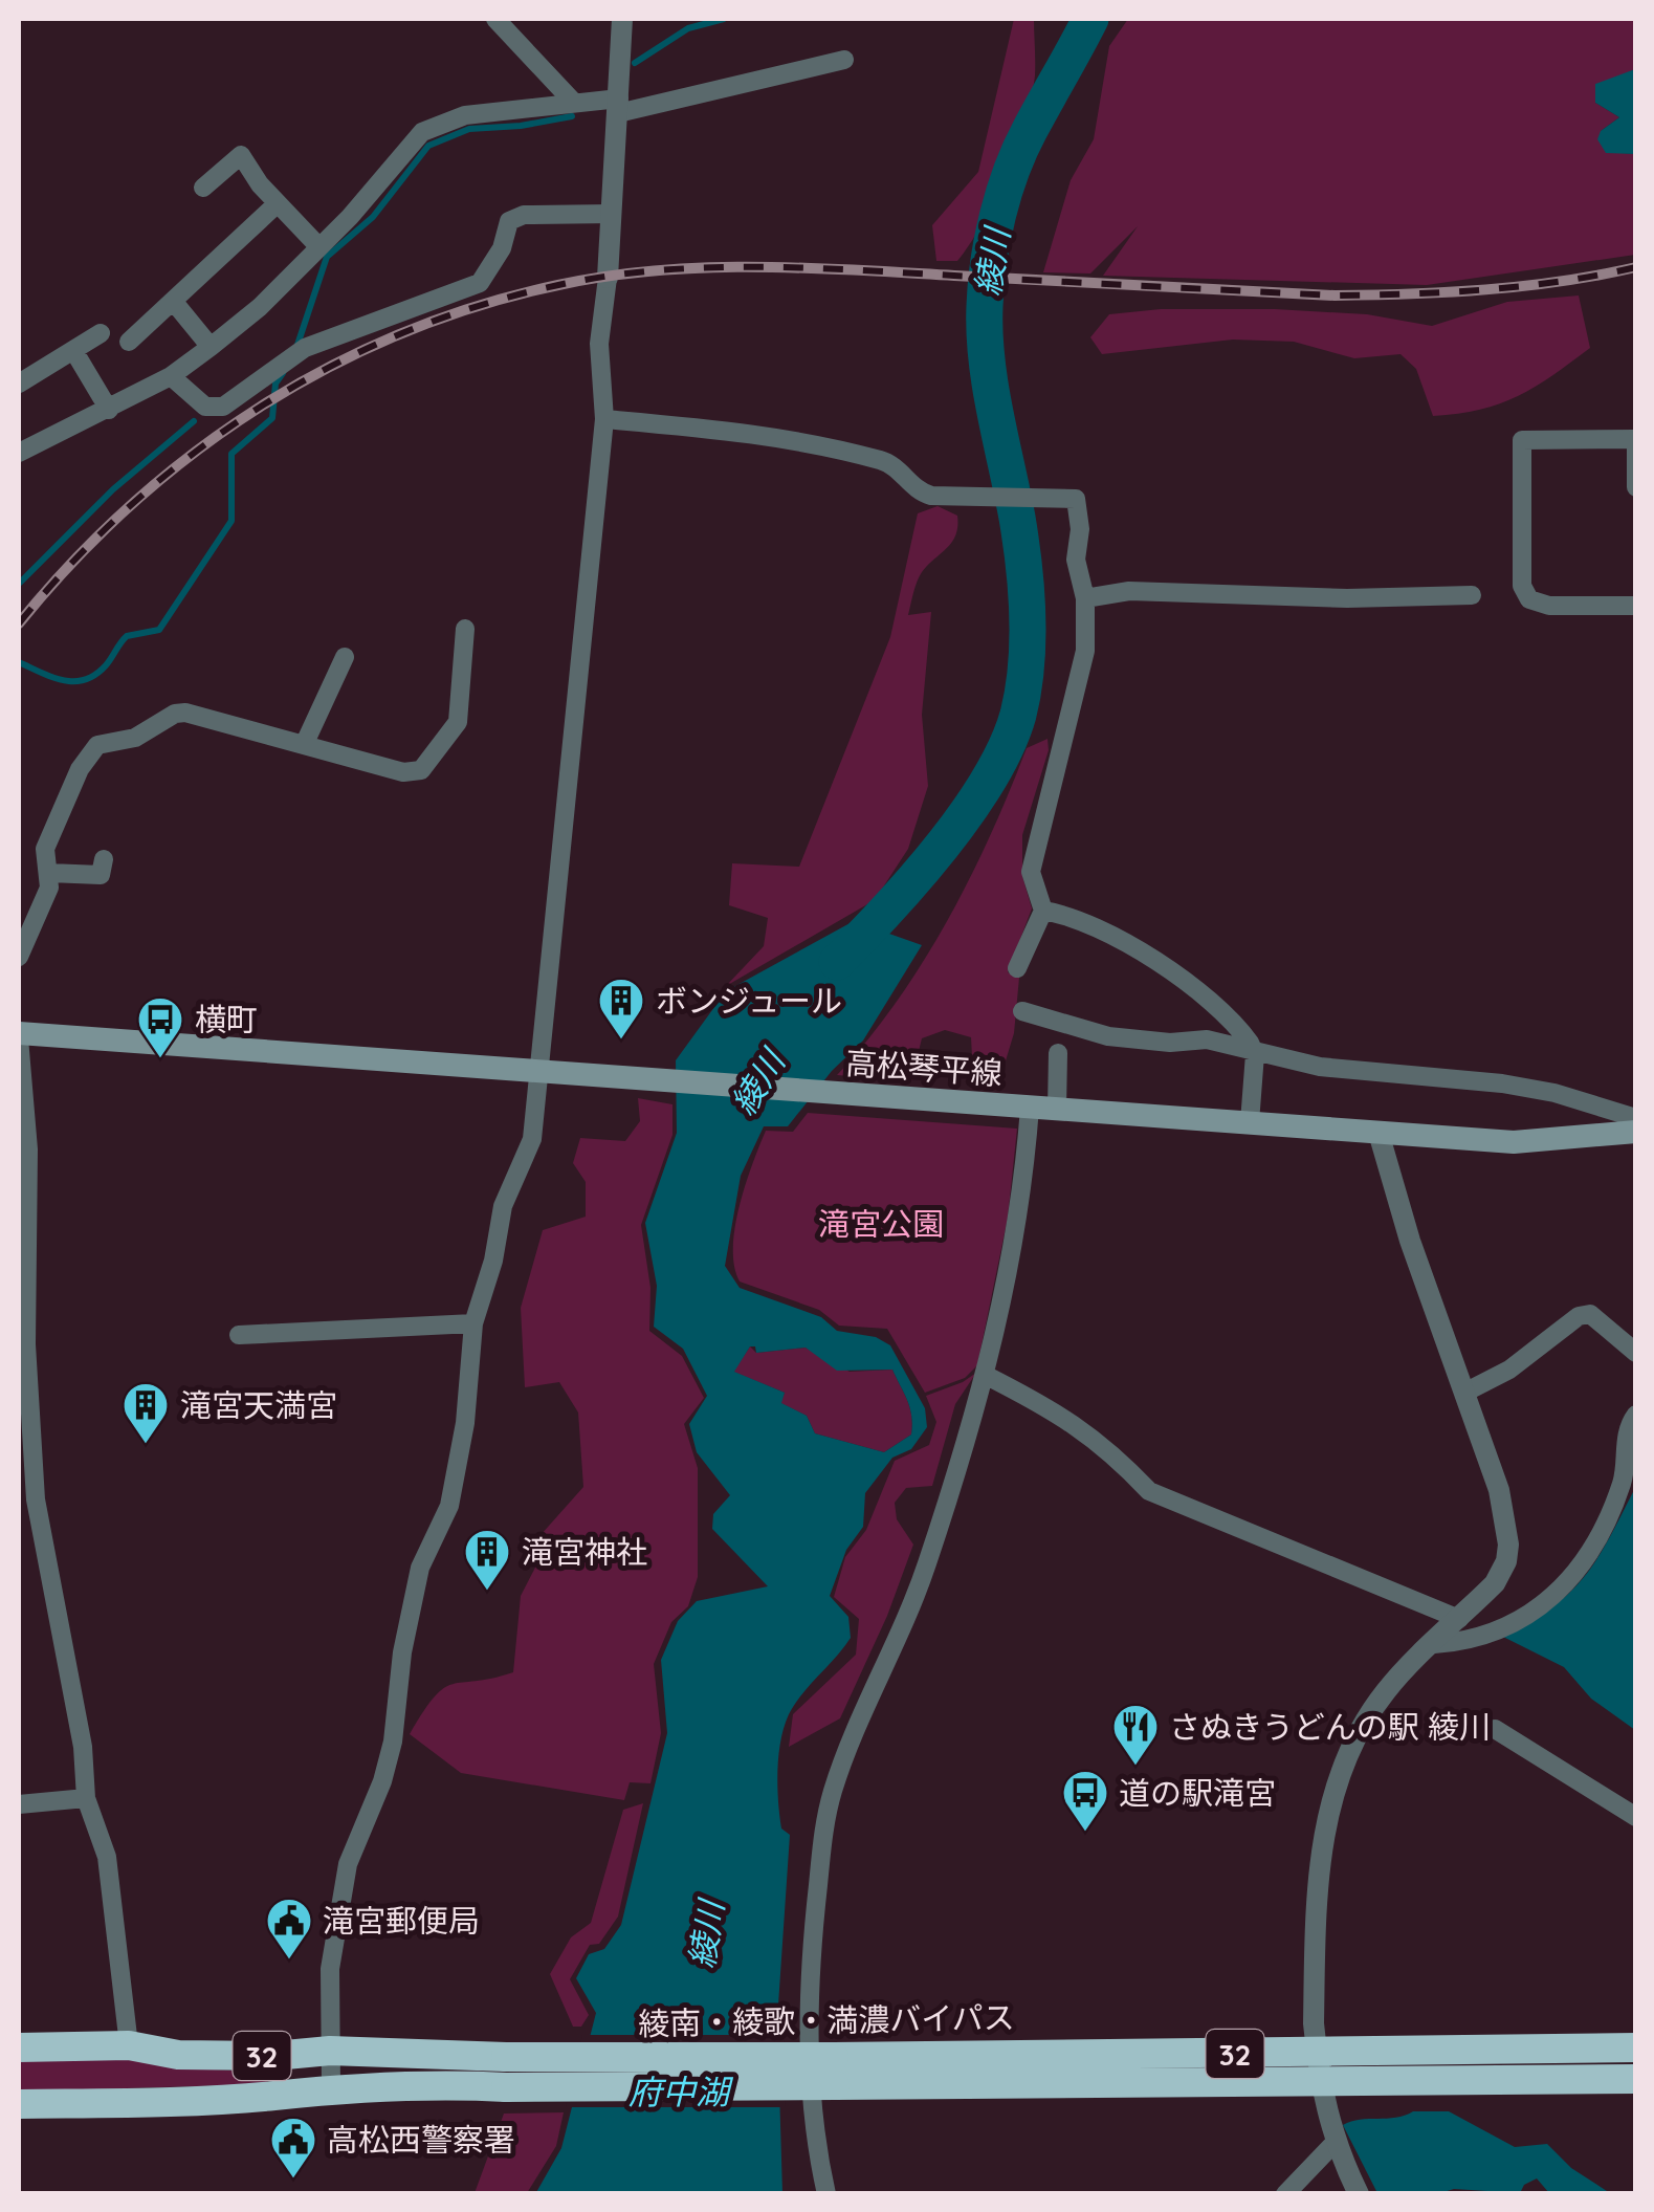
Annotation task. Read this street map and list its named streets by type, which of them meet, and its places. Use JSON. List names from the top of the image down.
{
  "streets": {
    "highway": ["綾南・綾歌・満濃バイパス", "32"],
    "main road": ["高松琴平線"]
  },
  "water": ["綾川", "府中湖"],
  "parks": ["滝宮公園"],
  "places": {
    "building": ["ボンジュール", "滝宮天満宮", "滝宮神社"],
    "bus stop": ["横町", "道の駅滝宮"],
    "restaurant": ["さぬきうどんの駅 綾川"],
    "public building": ["滝宮郵便局", "高松西警察署"]
  }
}
